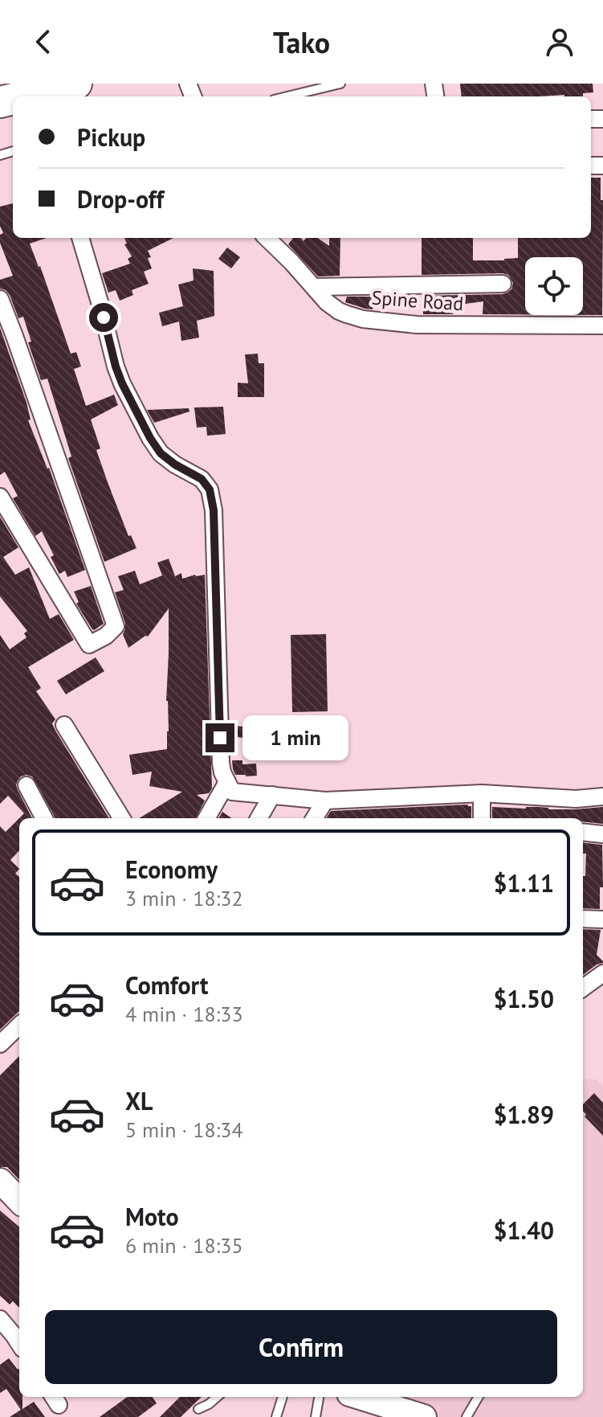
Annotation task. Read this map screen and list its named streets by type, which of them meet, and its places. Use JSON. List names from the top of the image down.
{
  "streets": {
    "street": ["Spine Road"]
  },
  "page": {
    "header": "Tako",
    "banner": ["Pickup", "Drop-off"],
    "bubble": "1 min",
    "list": [
      {
        "name": "Economy",
        "note": "3 min · 18:32",
        "value": "$1.11"
      },
      {
        "name": "Comfort",
        "note": "4 min · 18:33",
        "value": "$1.50"
      },
      {
        "name": "XL",
        "note": "5 min · 18:34",
        "value": "$1.89"
      },
      {
        "name": "Moto",
        "note": "6 min · 18:35",
        "value": "$1.40"
      }
    ],
    "buttons": "Confirm"
  }
}
